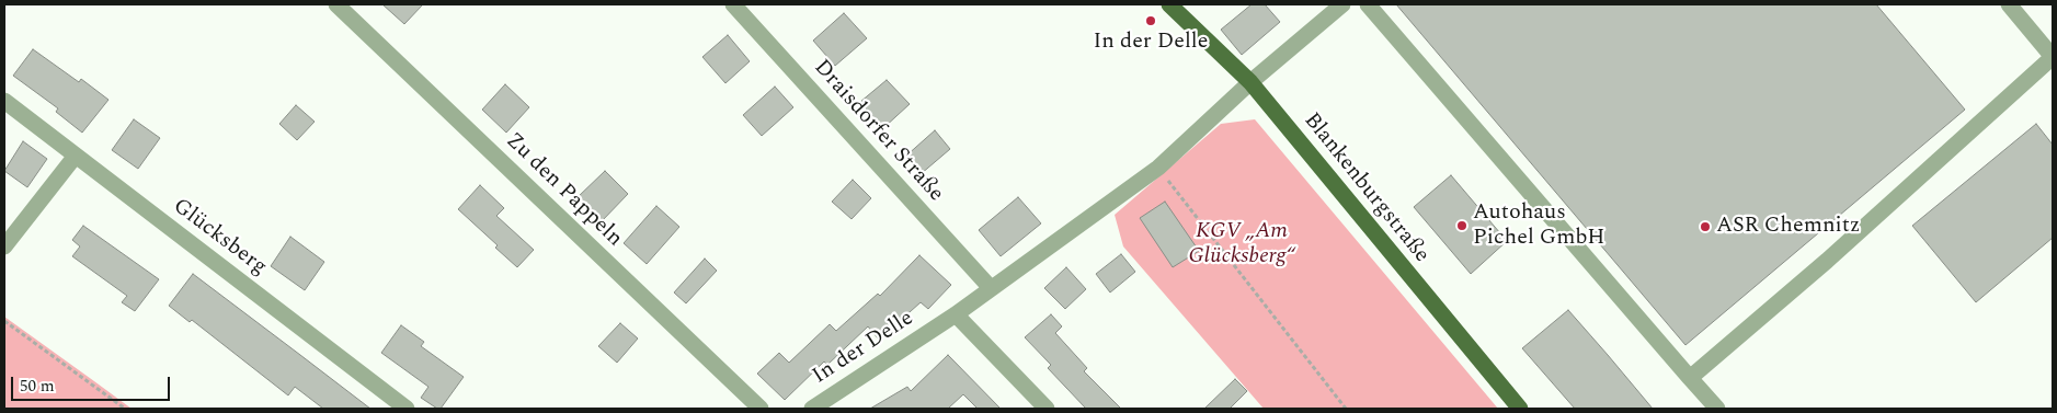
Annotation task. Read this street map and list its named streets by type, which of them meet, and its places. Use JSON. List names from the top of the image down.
{
  "streets": {
    "main road": ["Blankenburgstraße"],
    "street": [
      "Draisdorfer Straße",
      "Zu den Pappeln",
      "Glücksberg",
      "In der Delle"
    ]
  },
  "crossings": [
    ["Draisdorfer Straße", "In der Delle"],
    ["Blankenburgstraße", "In der Delle"]
  ],
  "parks": ["KGV „Am Glücksberg“"],
  "places": ["In der Delle", "Autohaus Pichel GmbH", "ASR Chemnitz"],
  "scale_bar": "50 m"
}
